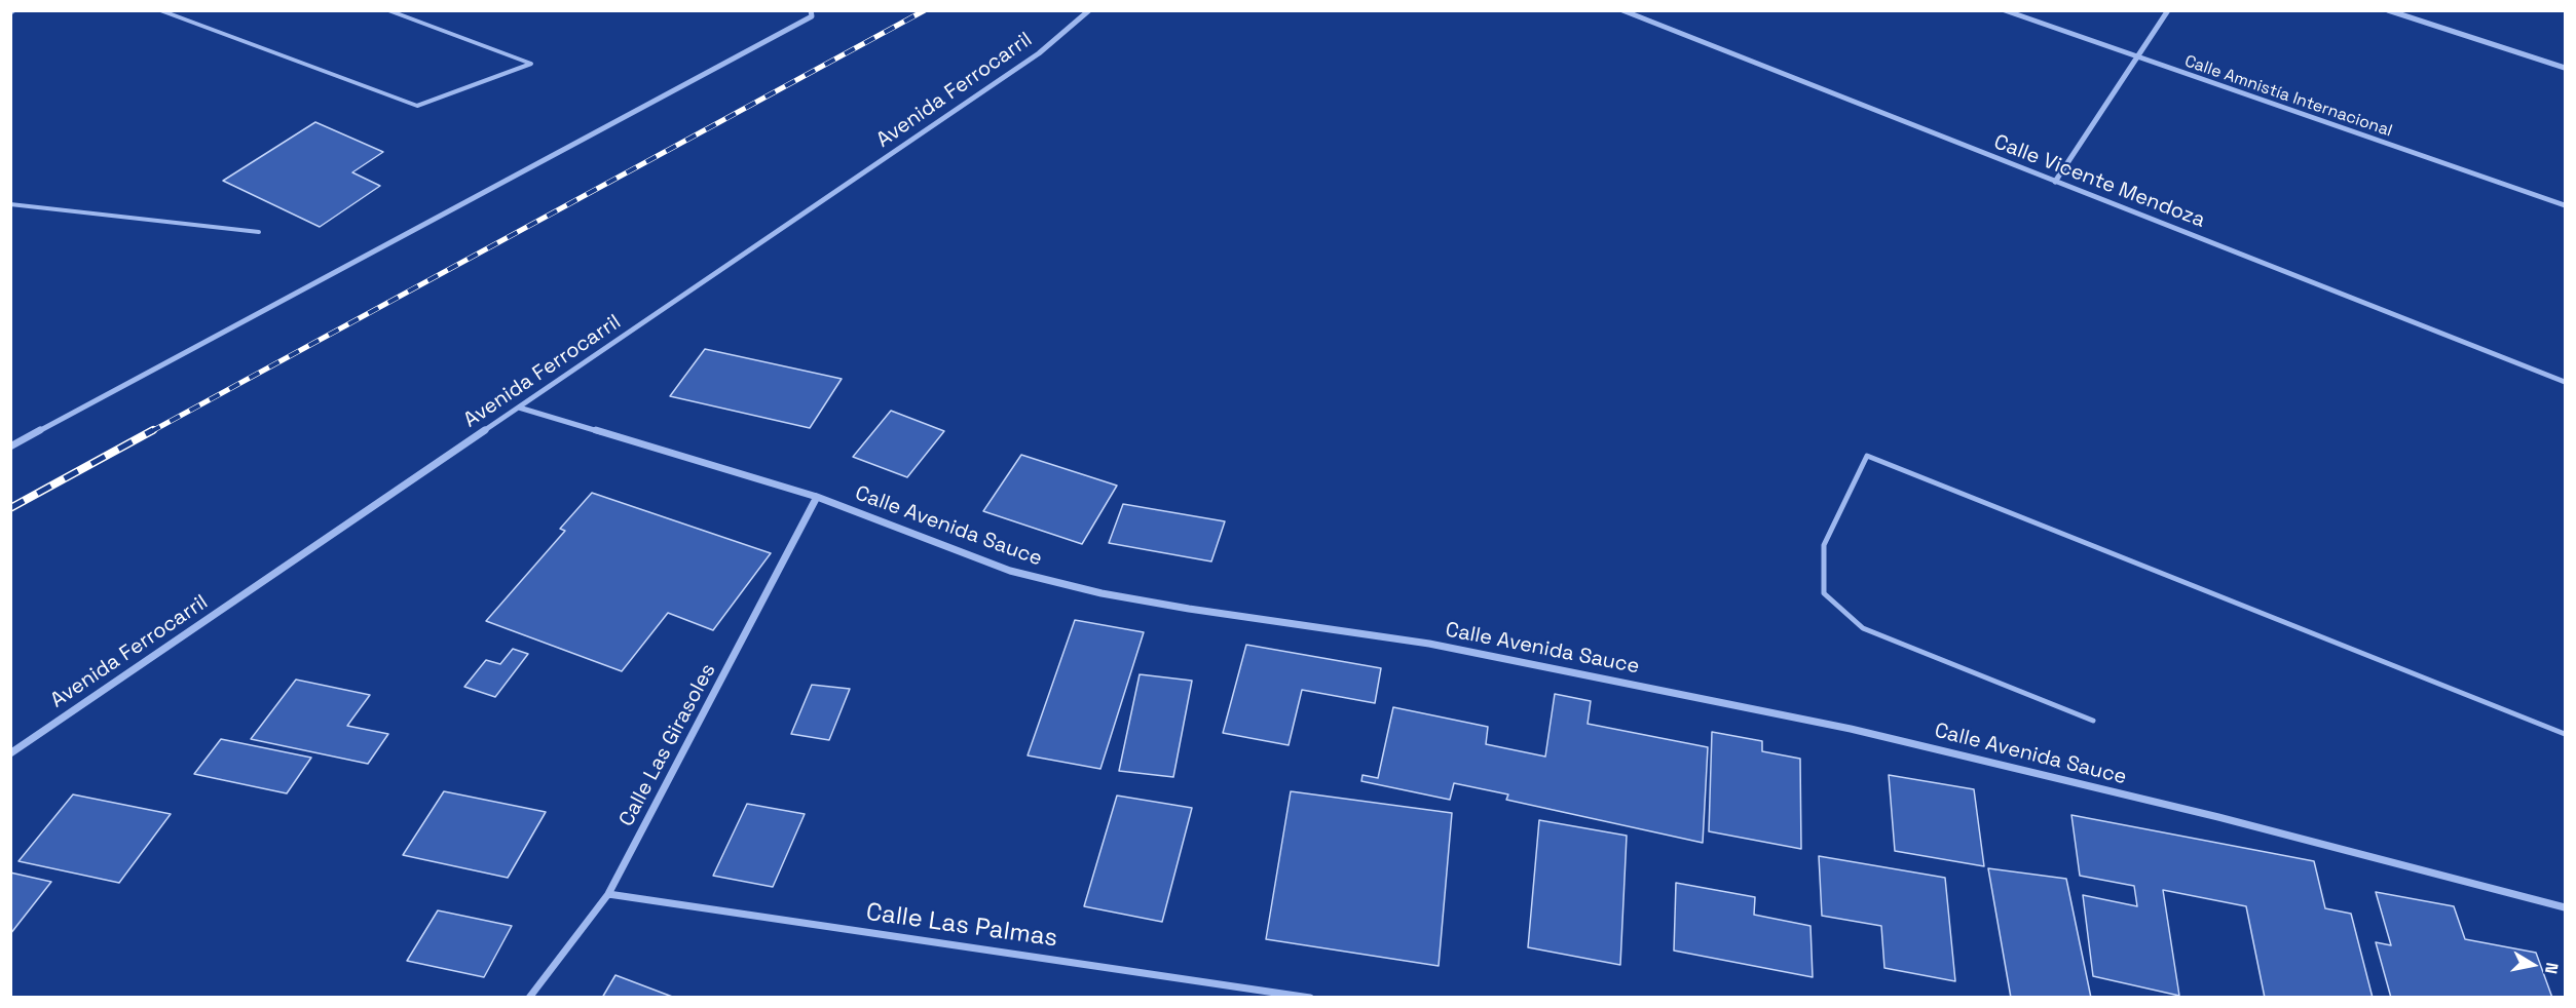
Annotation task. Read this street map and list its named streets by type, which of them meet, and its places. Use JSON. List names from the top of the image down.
{
  "streets": {
    "street": [
      "Avenida Ferrocarril",
      "Calle Amnistía Internacional",
      "Calle Vicente Mendoza",
      "Calle Avenida Sauce",
      "Calle Las Girasoles",
      "Calle Las Palmas"
    ]
  },
  "crossings": [
    ["Avenida Ferrocarril", "Calle Avenida Sauce"],
    ["Calle Avenida Sauce", "Calle Las Girasoles"],
    ["Calle Las Girasoles", "Calle Las Palmas"]
  ],
  "north": "right"
}
